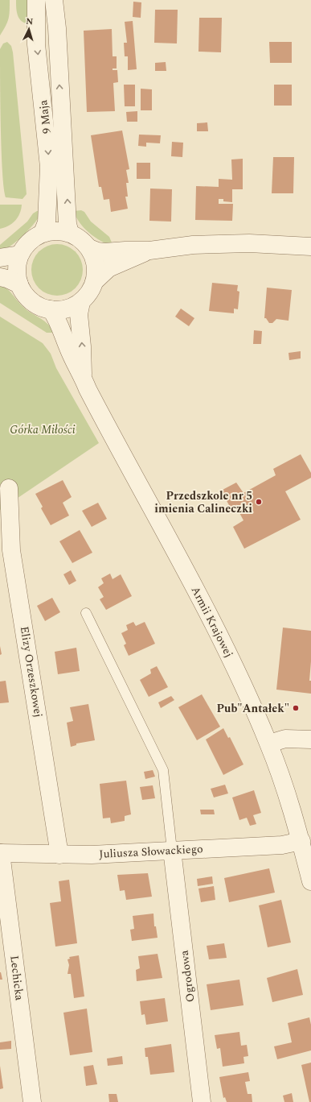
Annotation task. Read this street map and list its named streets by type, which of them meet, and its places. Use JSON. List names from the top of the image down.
{
  "streets": {
    "street": [
      "9 Maja",
      "Armii Krajowej",
      "Elizy Orzeszkowej",
      "Juliusza Słowackiego",
      "Ogrodowa",
      "Lechicka"
    ]
  },
  "crossings": [
    ["9 Maja", "Armii Krajowej"],
    ["Armii Krajowej", "Juliusza Słowackiego"],
    ["Elizy Orzeszkowej", "Juliusza Słowackiego"],
    ["Juliusza Słowackiego", "Ogrodowa"],
    ["Juliusza Słowackiego", "Lechicka"]
  ],
  "parks": ["Górka Miłości"],
  "places": ["Przedszkole nr 5 imienia Calineczki", "Pub\"Antałek\""],
  "north": "top"
}
